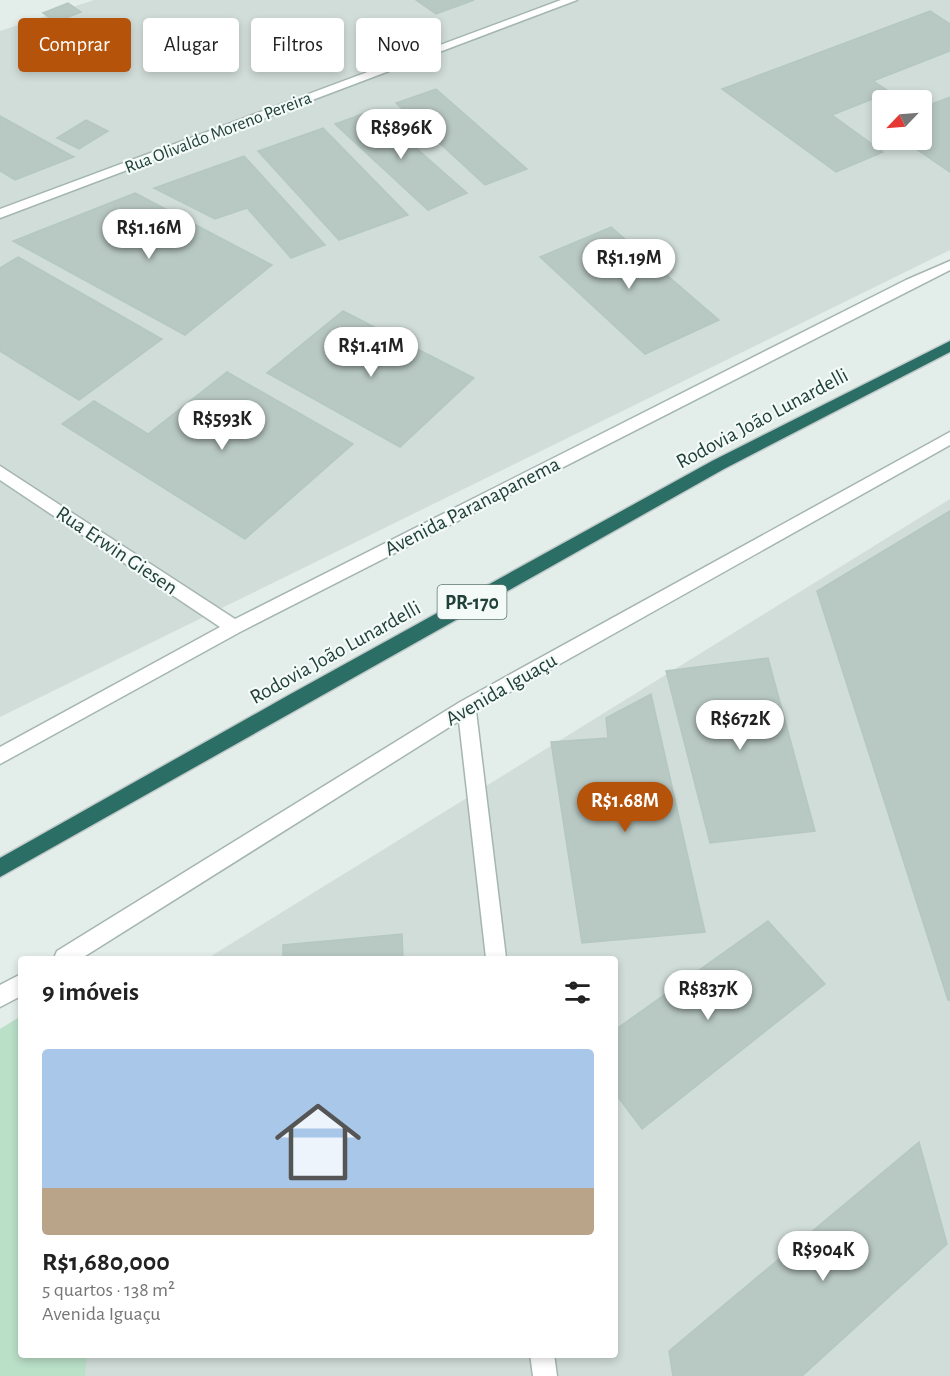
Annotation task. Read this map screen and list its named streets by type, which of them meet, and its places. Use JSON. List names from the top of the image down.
{
  "streets": {
    "highway": ["Rodovia João Lunardelli", "PR-170"],
    "street": [
      "Rua Olivaldo Moreno Pereira",
      "Avenida Paranapanema",
      "Rua Erwin Giesen",
      "Avenida Iguaçu"
    ]
  },
  "crossings": [
    ["Avenida Paranapanema", "Rua Erwin Giesen"]
  ],
  "north": "bottom left",
  "page": {
    "chip": [
      "Comprar",
      "Alugar",
      "Filtros",
      "Novo"
    ],
    "price": [
      "R$896K",
      "R$1.16M",
      "R$1.19M",
      "R$1.41M",
      "R$593K",
      "R$672K",
      "R$1.68M",
      "R$837K",
      "R$904K"
    ],
    "heading": "9 imóveis",
    "list": [
      {
        "name": "R$1,680,000",
        "note": "5 quartos · 138 m² · Avenida Iguaçu"
      }
    ]
  }
}
